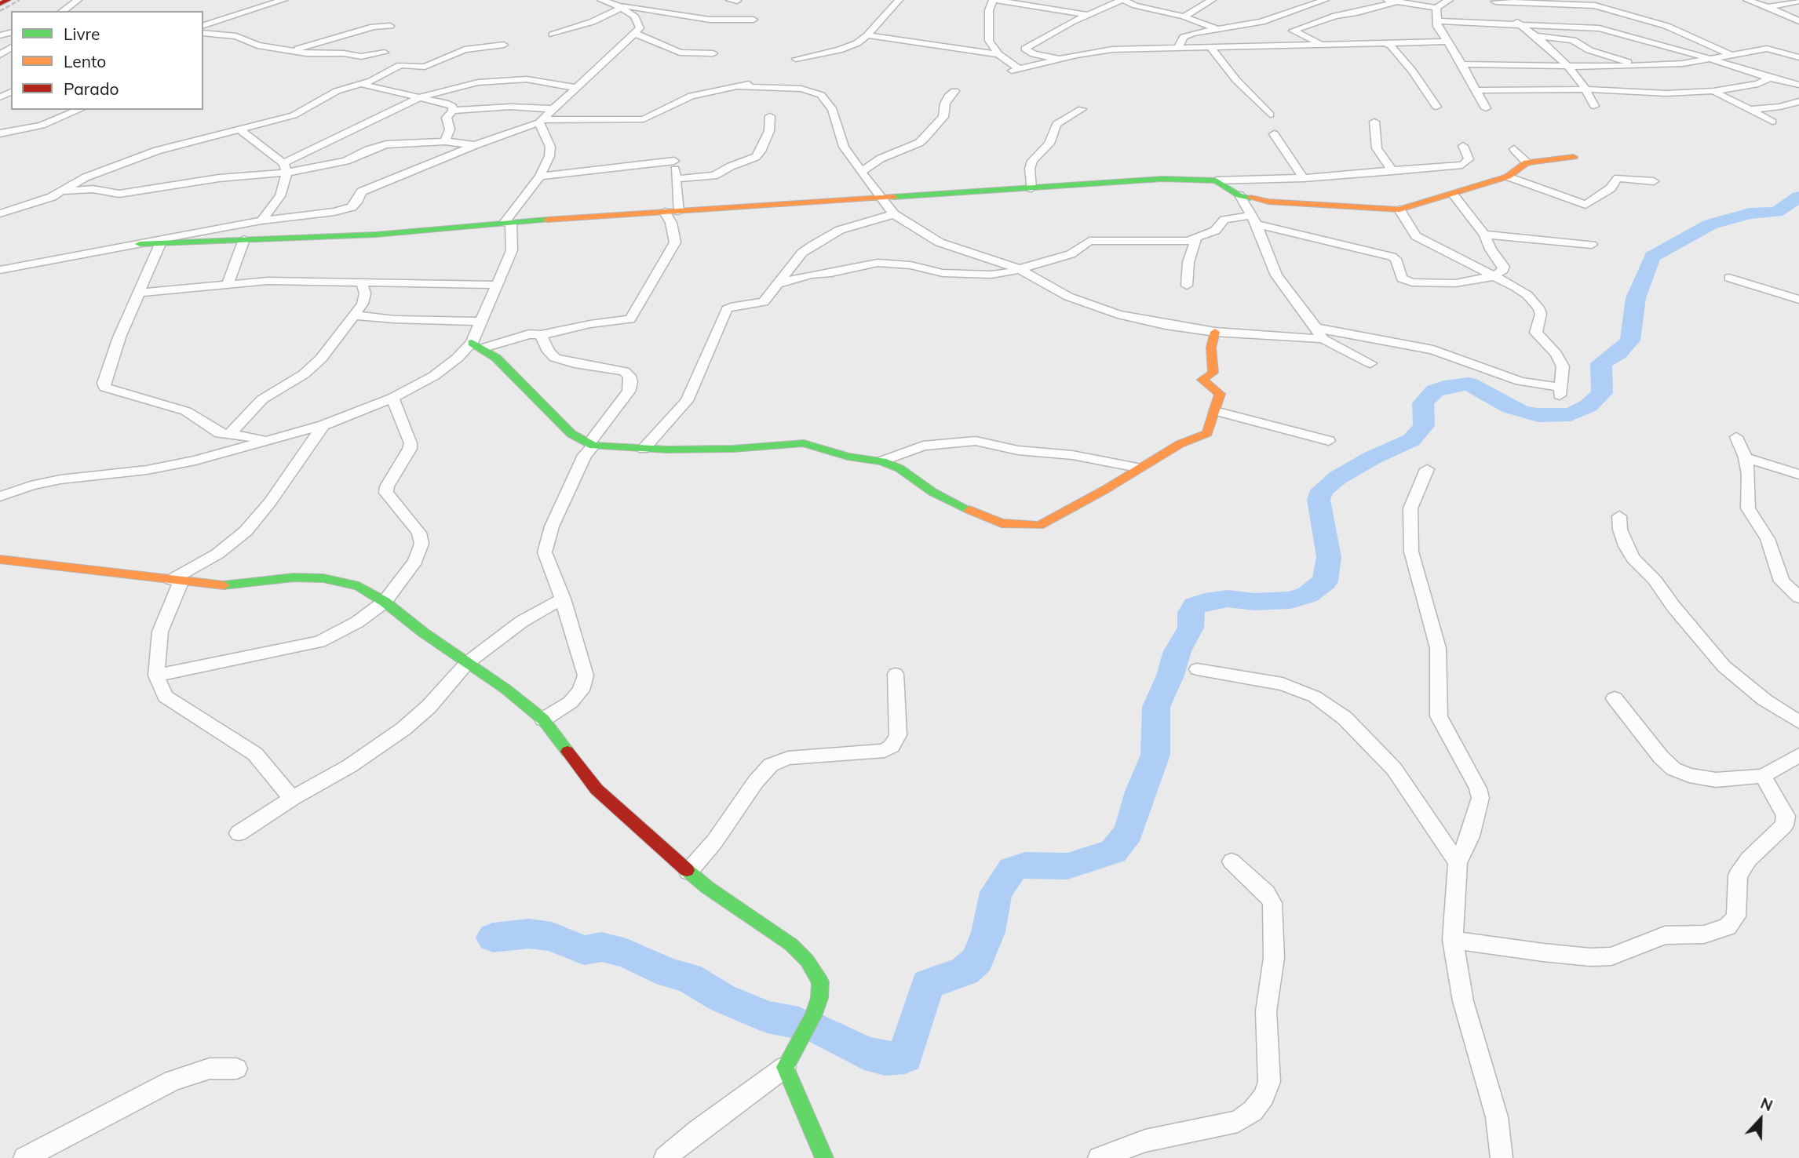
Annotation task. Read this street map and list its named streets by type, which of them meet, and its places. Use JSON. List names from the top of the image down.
{
  "legend": ["Livre", "Lento", "Parado"],
  "north": "top"
}
